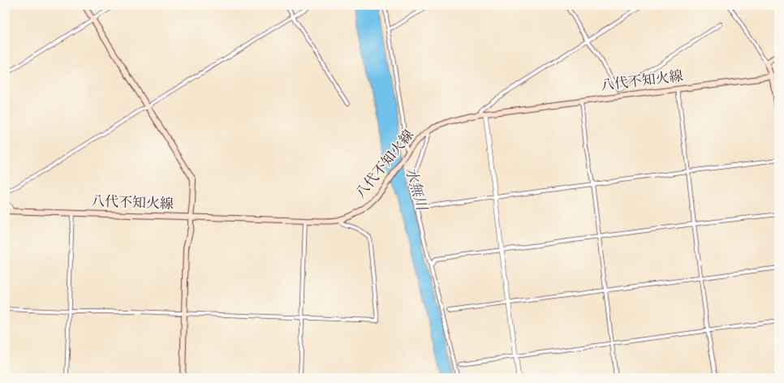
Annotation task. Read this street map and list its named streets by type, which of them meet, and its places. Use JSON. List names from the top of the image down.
{
  "streets": {
    "main road": ["八代不知火線"]
  },
  "water": ["水無川"]
}
